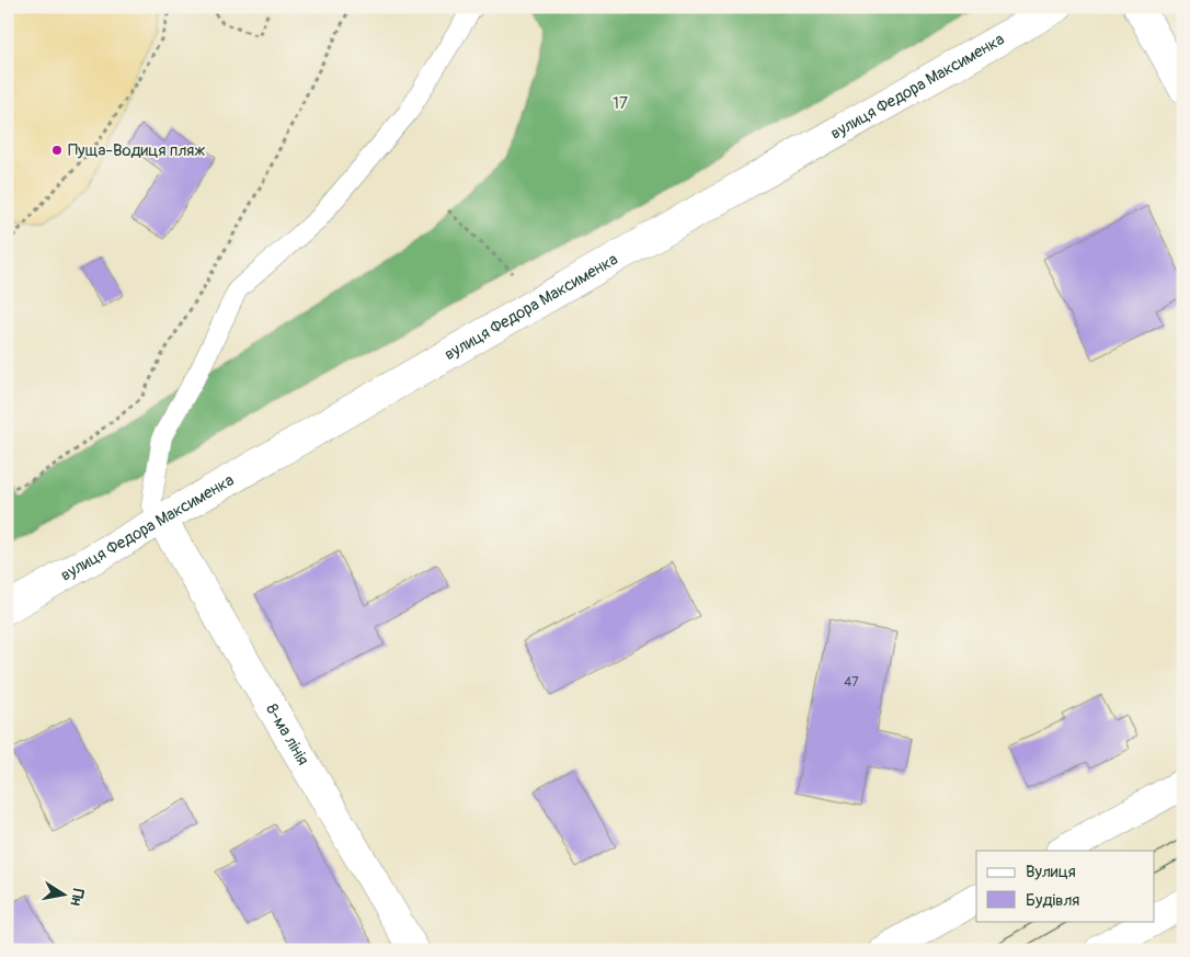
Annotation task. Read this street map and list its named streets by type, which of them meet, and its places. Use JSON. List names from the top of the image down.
{
  "streets": {
    "street": ["вулиця Федора Максименка", "8-ма лінія"]
  },
  "crossings": [
    ["вулиця Федора Максименка", "8-ма лінія"]
  ],
  "parks": ["17"],
  "places": ["Пуща-Водиця пляж"],
  "house_numbers": ["47"],
  "legend": ["Вулиця", "Будівля"],
  "north": "right"
}
